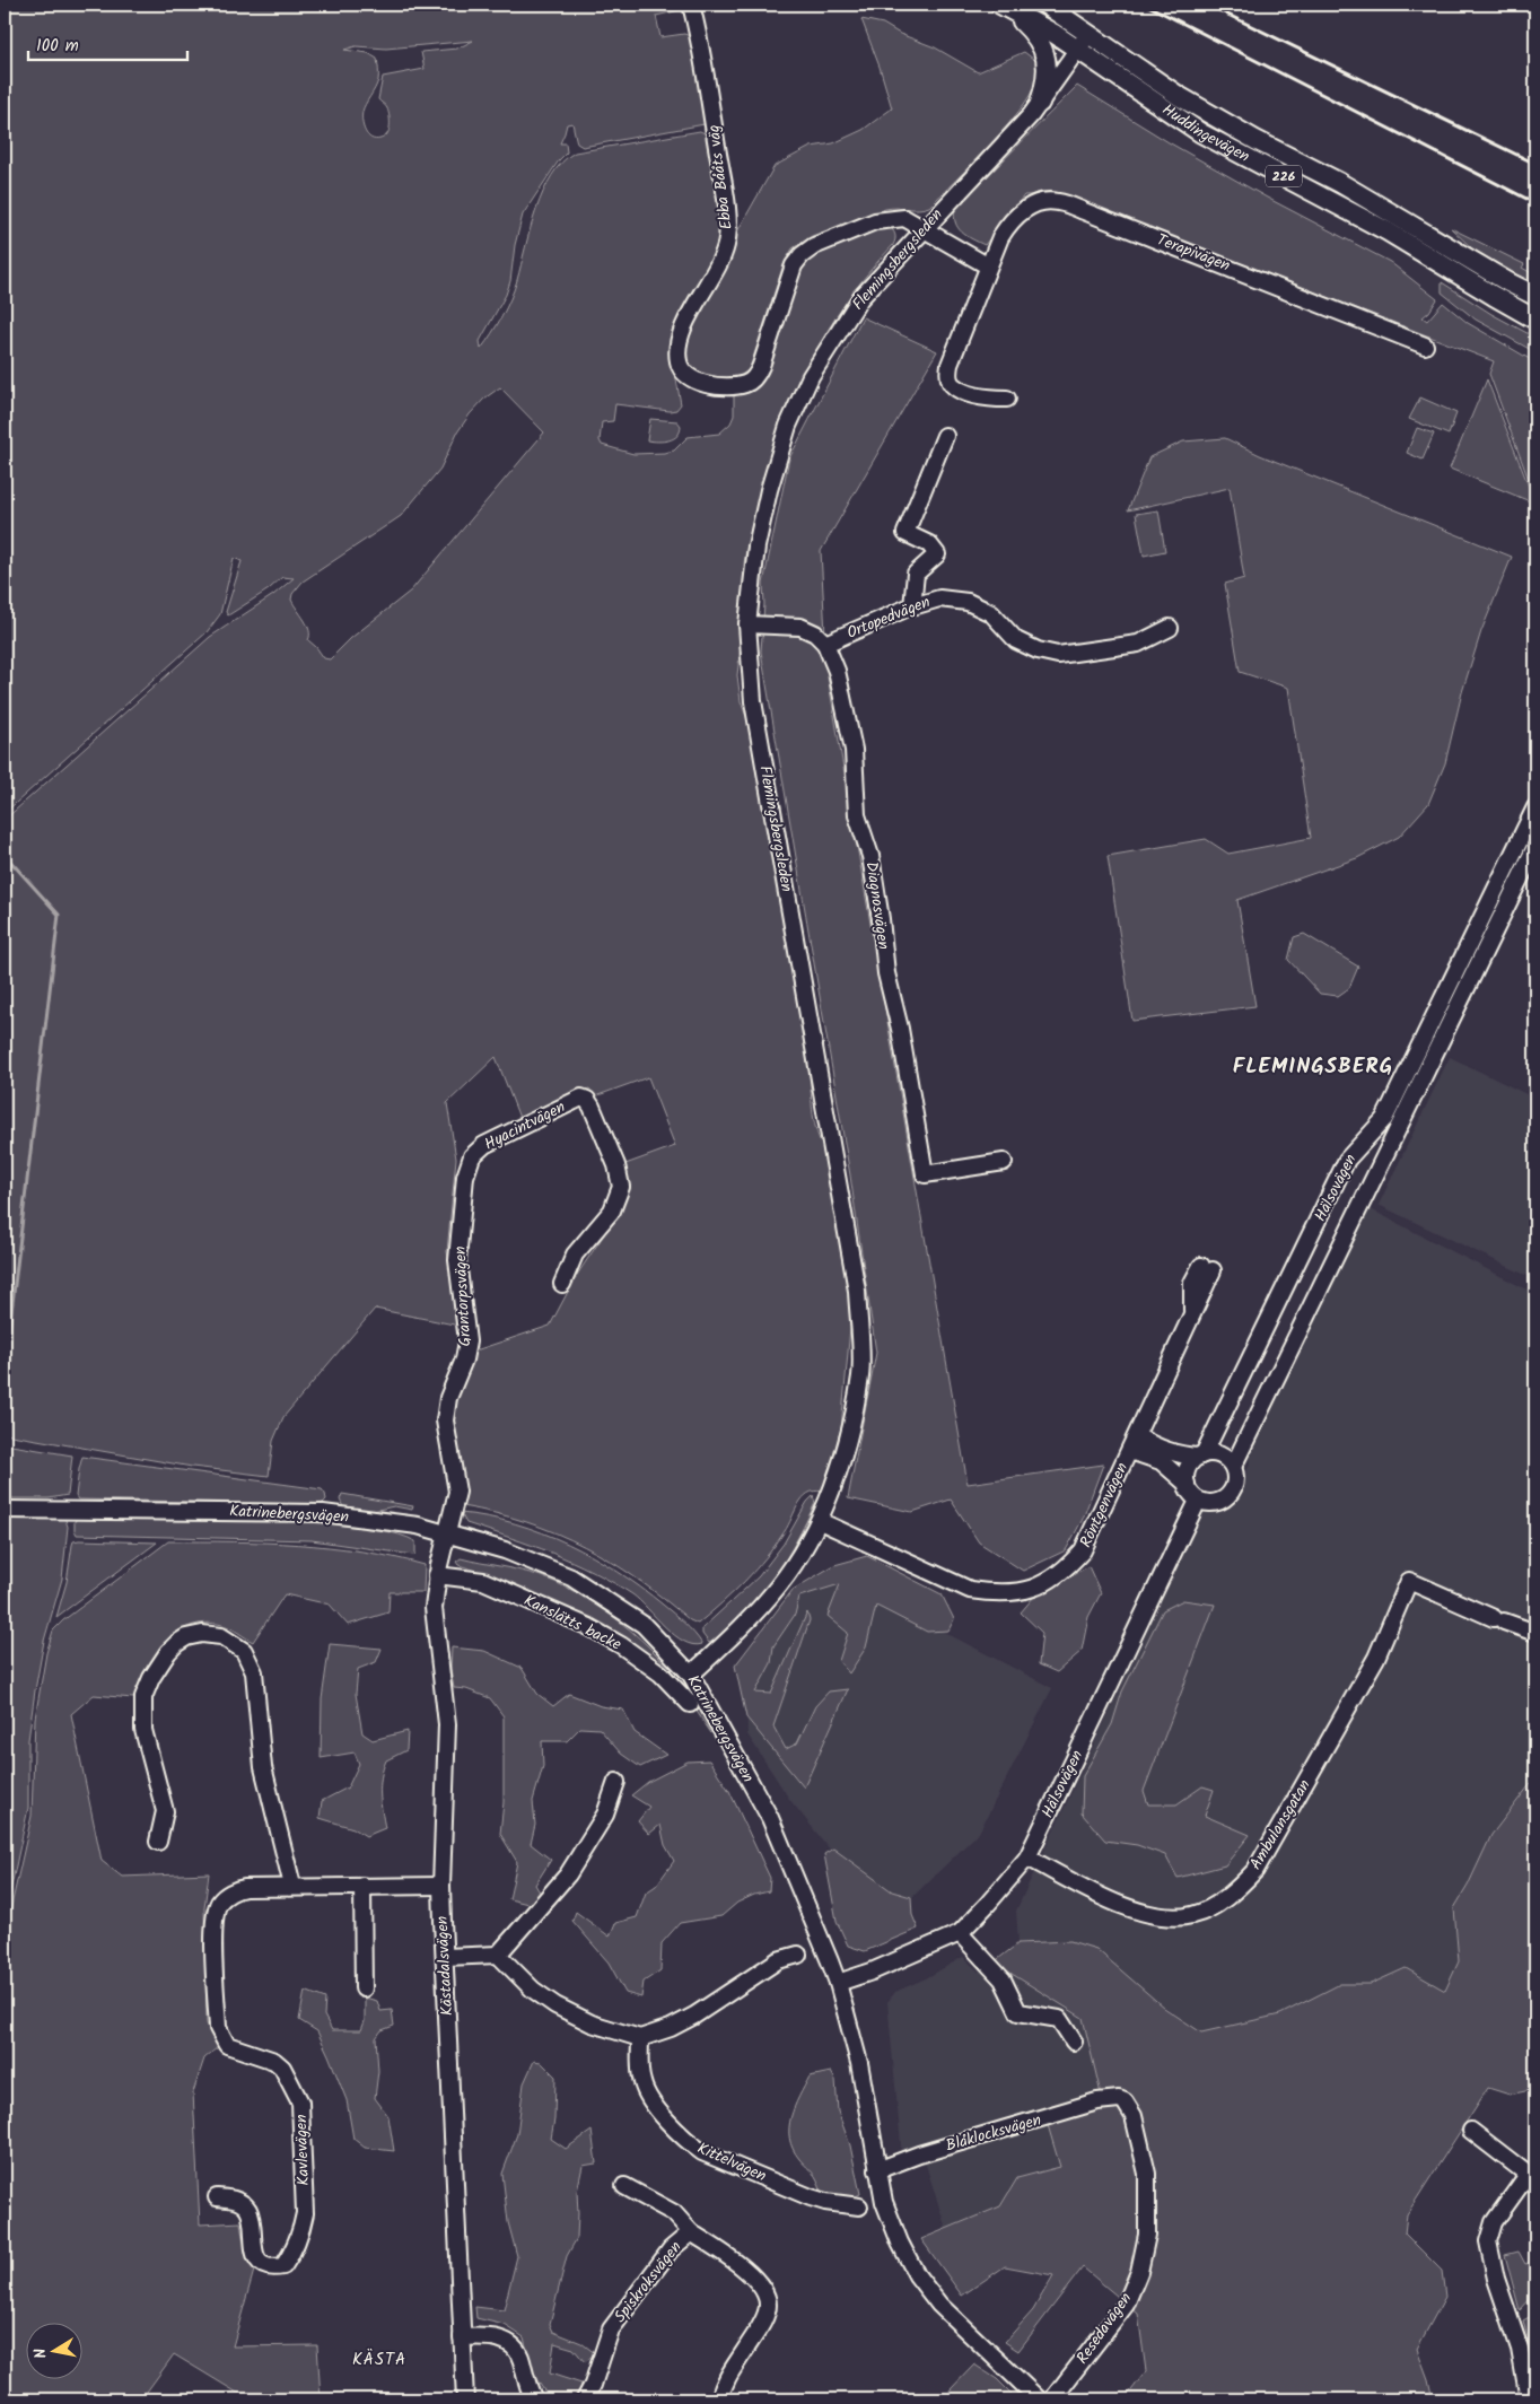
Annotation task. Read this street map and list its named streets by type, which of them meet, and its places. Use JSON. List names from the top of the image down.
{
  "streets": {
    "main road": ["Huddingevägen", "226"],
    "street": [
      "Ebba Bååts väg",
      "Terapivägen",
      "Flemingsbergsleden",
      "Ortopedvägen",
      "Diagnosvägen",
      "Hyacintvägen",
      "Hälsovägen",
      "Grantorpsvägen",
      "Röntgenvägen",
      "Katrinebergsvägen",
      "Kanslätts backe",
      "Ambulansgatan",
      "Kästadalsvägen",
      "Blåklocksvägen",
      "Kavlevägen",
      "Kittelvägen",
      "Spiskroksvägen",
      "Resedavägen"
    ]
  },
  "crossings": [
    ["Huddingevägen", "Flemingsbergsleden"],
    ["Ebba Bååts väg", "Flemingsbergsleden"],
    ["Flemingsbergsleden", "Röntgenvägen"],
    ["Flemingsbergsleden", "Katrinebergsvägen"],
    ["Ortopedvägen", "Diagnosvägen"],
    ["Hyacintvägen", "Grantorpsvägen"],
    ["Hälsovägen", "Katrinebergsvägen"],
    ["Hälsovägen", "Ambulansgatan"],
    ["Grantorpsvägen", "Katrinebergsvägen"],
    ["Grantorpsvägen", "Kästadalsvägen"],
    ["Katrinebergsvägen", "Kästadalsvägen"],
    ["Katrinebergsvägen", "Blåklocksvägen"],
    ["Kanslätts backe", "Kästadalsvägen"],
    ["Kästadalsvägen", "Kavlevägen"],
    ["Blåklocksvägen", "Resedavägen"]
  ],
  "districts": ["FLEMINGSBERG", "KÄSTA"],
  "scale_bar": "100 m",
  "north": "left"
}
